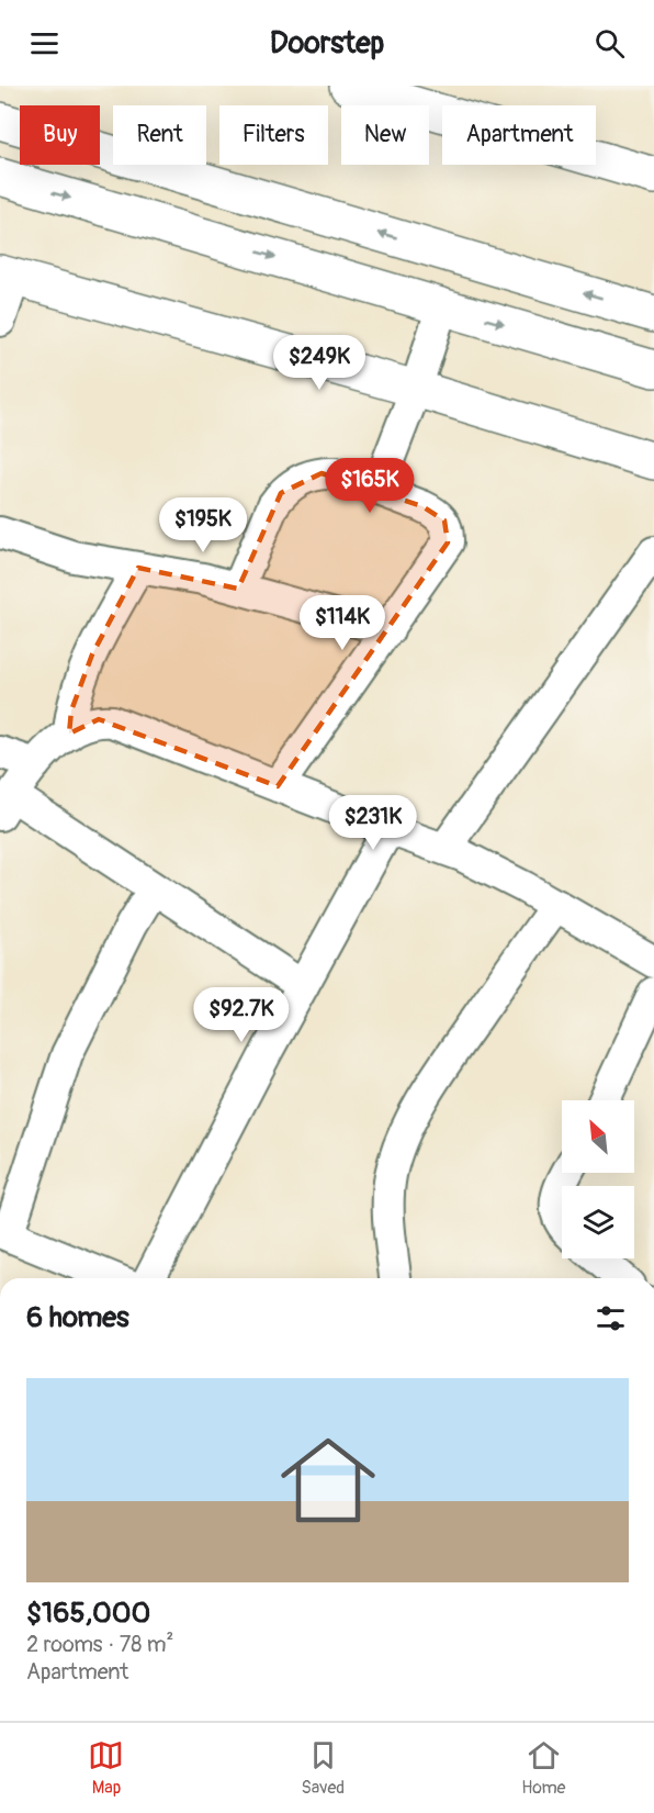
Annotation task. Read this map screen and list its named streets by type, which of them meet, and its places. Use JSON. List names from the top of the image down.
{
  "north": "top left",
  "page": {
    "header": "Doorstep",
    "chip": [
      "Buy",
      "Rent",
      "Filters",
      "New",
      "Apartment"
    ],
    "price": [
      "$249K",
      "$165K",
      "$195K",
      "$114K",
      "$231K",
      "$92.7K"
    ],
    "heading": "6 homes",
    "list": [
      {
        "name": "$165,000",
        "note": "2 rooms · 78 m² · Apartment"
      }
    ],
    "tabs": ["Map", "Saved", "Home"]
  }
}
